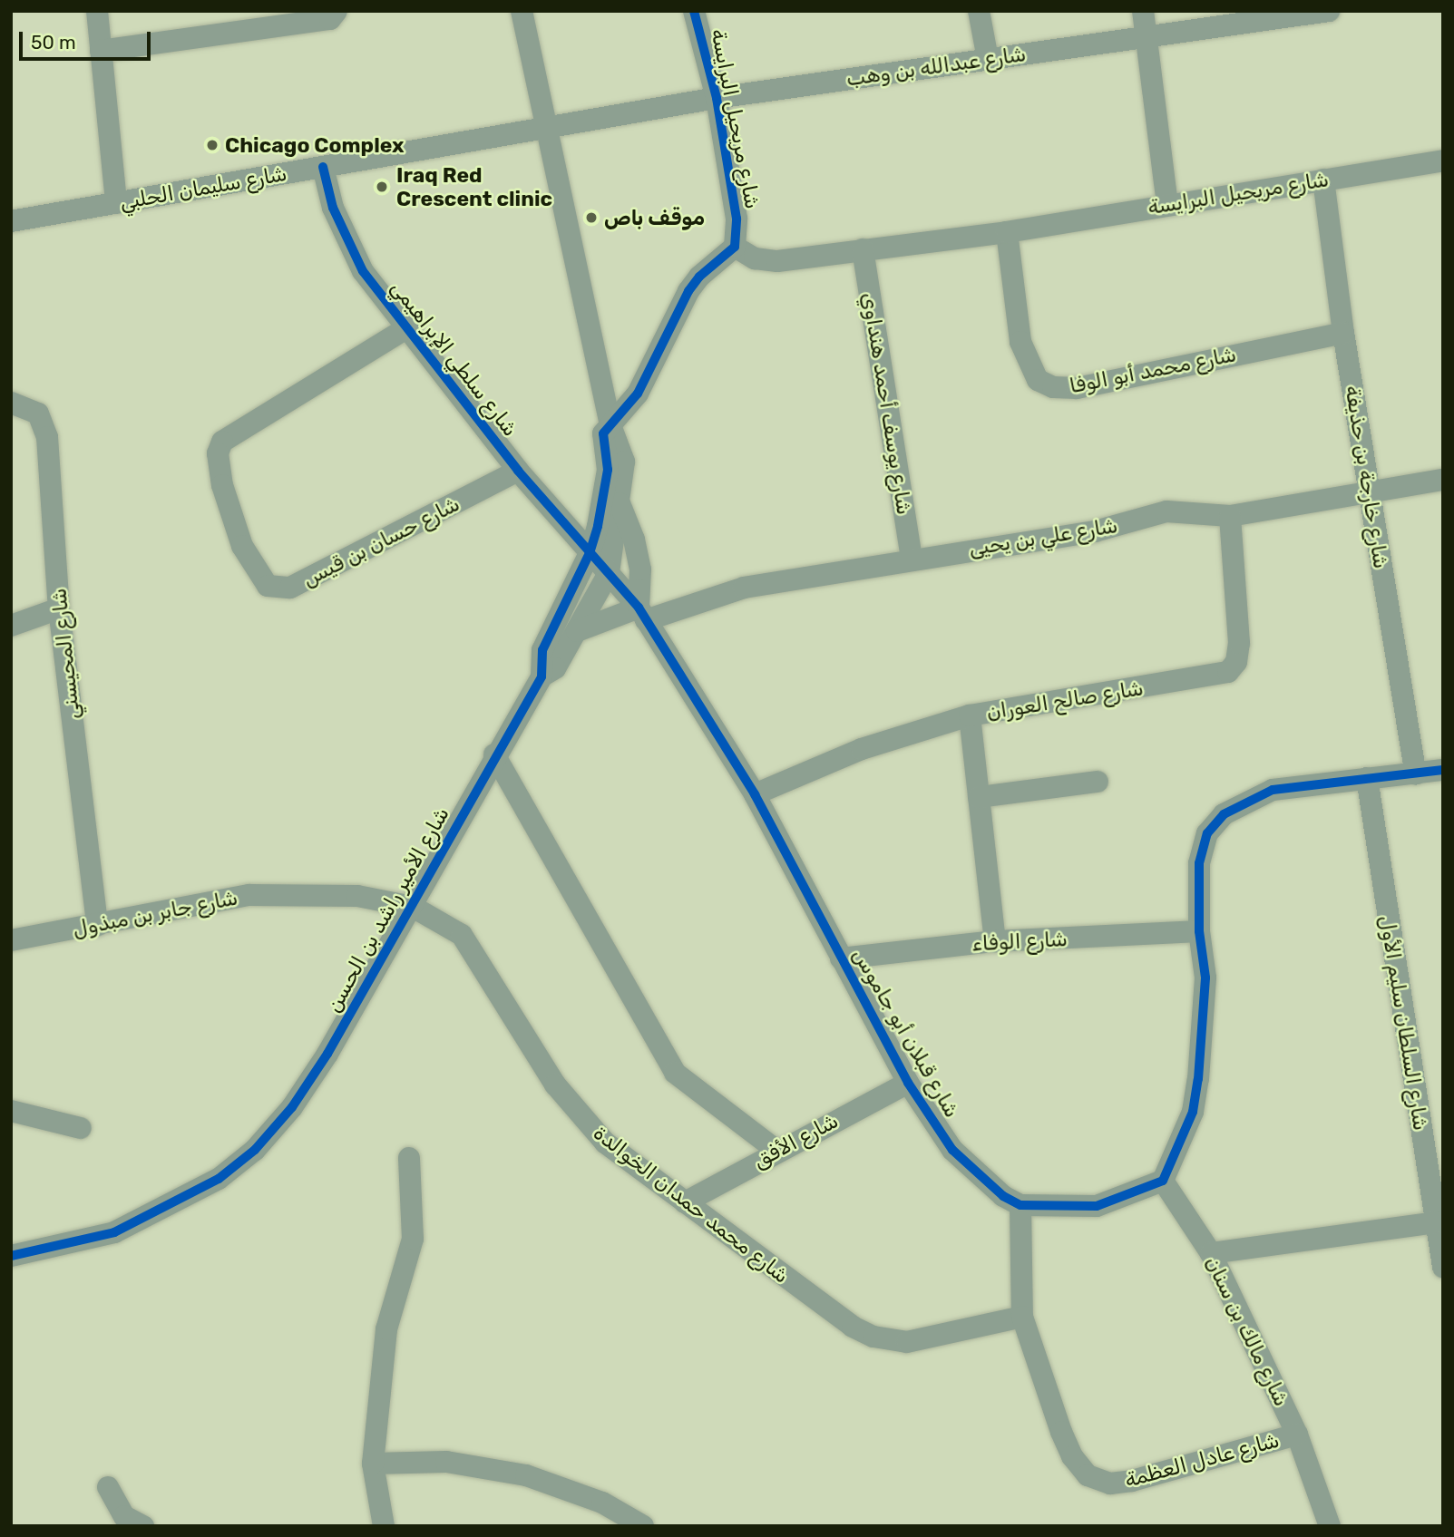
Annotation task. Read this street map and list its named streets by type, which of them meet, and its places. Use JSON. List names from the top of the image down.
{
  "streets": {
    "street": [
      "شارع عبدالله بن وهب",
      "شارع مريحيل البرايسة",
      "شارع سليمان الحلبي",
      "شارع سلطي الإبراهيمي",
      "شارع محمد أبو الوفا",
      "شارع يوسف أحمد هنداوي",
      "شارع خارجة بن حذيفة",
      "شارع علي بن يحيى",
      "شارع حسان بن قيس",
      "شارع المحيسني",
      "شارع صالح العوران",
      "شارع الأمير راشد بن الحسن",
      "شارع جابر بن مبذول",
      "شارع الوفاء",
      "شارع السلطان سليم الأول",
      "شارع قبلان أبو جاموس",
      "شارع الأفق",
      "شارع محمد حمدان الخوالدة",
      "شارع مالك بن سنان",
      "شارع عادل العظمة"
    ]
  },
  "crossings": [
    ["شارع عبدالله بن وهب", "شارع مريحيل البرايسة"],
    ["شارع عبدالله بن وهب", "شارع سليمان الحلبي"],
    ["شارع عبدالله بن وهب", "شارع الأمير راشد بن الحسن"],
    ["شارع مريحيل البرايسة", "شارع محمد أبو الوفا"],
    ["شارع مريحيل البرايسة", "شارع يوسف أحمد هنداوي"],
    ["شارع مريحيل البرايسة", "شارع خارجة بن حذيفة"],
    ["شارع سليمان الحلبي", "شارع سلطي الإبراهيمي"],
    ["شارع سليمان الحلبي", "شارع الأمير راشد بن الحسن"],
    ["شارع سلطي الإبراهيمي", "شارع حسان بن قيس"],
    ["شارع سلطي الإبراهيمي", "شارع الأمير راشد بن الحسن"],
    ["شارع سلطي الإبراهيمي", "شارع قبلان أبو جاموس"],
    ["شارع محمد أبو الوفا", "شارع خارجة بن حذيفة"],
    ["شارع يوسف أحمد هنداوي", "شارع علي بن يحيى"],
    ["شارع خارجة بن حذيفة", "شارع علي بن يحيى"],
    ["شارع علي بن يحيى", "شارع صالح العوران"],
    ["شارع علي بن يحيى", "شارع الأمير راشد بن الحسن"],
    ["شارع علي بن يحيى", "شارع قبلان أبو جاموس"],
    ["شارع المحيسني", "شارع جابر بن مبذول"],
    ["شارع صالح العوران", "شارع قبلان أبو جاموس"],
    ["شارع الأمير راشد بن الحسن", "شارع جابر بن مبذول"],
    ["شارع الأمير راشد بن الحسن", "شارع قبلان أبو جاموس"],
    ["شارع الأمير راشد بن الحسن", "شارع محمد حمدان الخوالدة"],
    ["شارع جابر بن مبذول", "شارع محمد حمدان الخوالدة"],
    ["شارع الوفاء", "شارع قبلان أبو جاموس"],
    ["شارع قبلان أبو جاموس", "شارع الأفق"],
    ["شارع قبلان أبو جاموس", "شارع عادل العظمة"],
    ["شارع الأفق", "شارع محمد حمدان الخوالدة"],
    ["شارع محمد حمدان الخوالدة", "شارع عادل العظمة"],
    ["شارع مالك بن سنان", "شارع عادل العظمة"]
  ],
  "places": ["Chicago Complex", "Iraq Red Crescent clinic", "موقف باص"],
  "scale_bar": "50 m"
}
